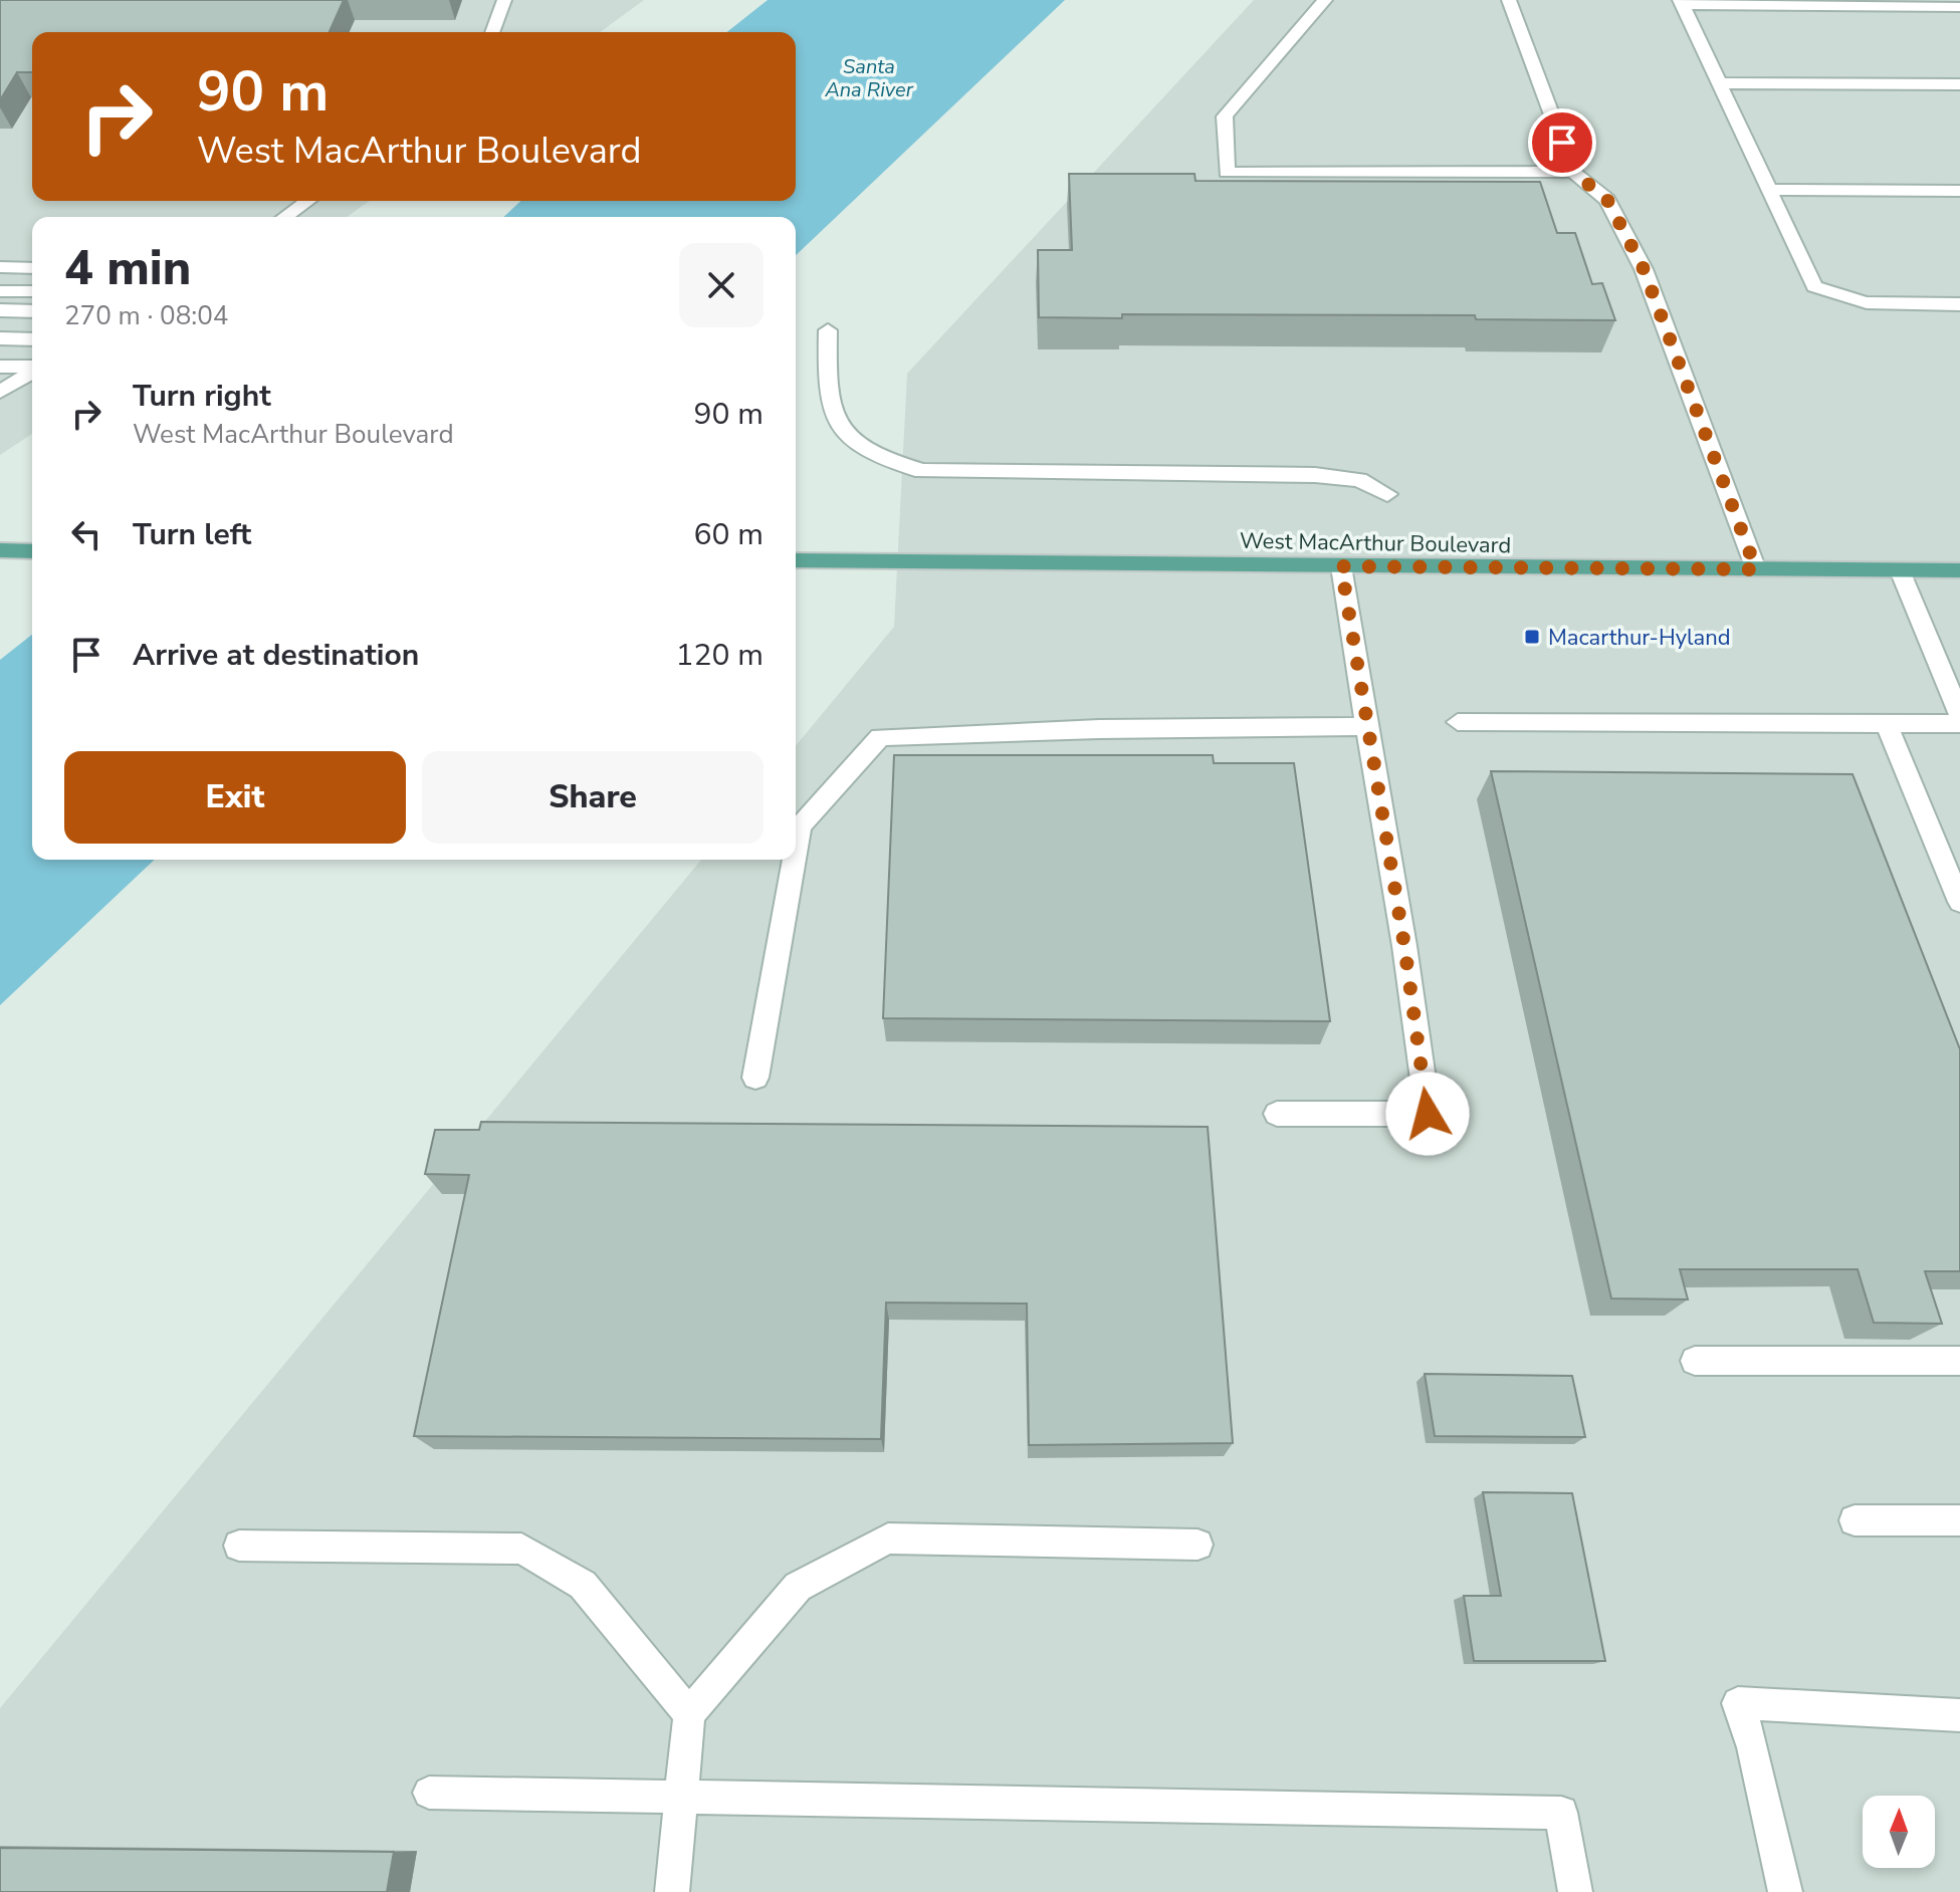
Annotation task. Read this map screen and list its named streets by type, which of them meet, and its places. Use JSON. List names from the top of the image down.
{
  "streets": {
    "main road": ["West MacArthur Boulevard"]
  },
  "water": ["Santa Ana River"],
  "places": {
    "transit": ["Macarthur-Hyland"]
  },
  "north": "top",
  "page": {
    "turn": ["90 m", "West MacArthur Boulevard"],
    "heading": ["4 min", "270 m · 08:04"],
    "list": [
      {
        "name": "Turn right",
        "note": "West MacArthur Boulevard",
        "value": "90 m"
      },
      {
        "name": "Turn left",
        "value": "60 m"
      },
      {
        "name": "Arrive at destination",
        "value": "120 m"
      }
    ],
    "buttons": ["Exit", "Share"]
  }
}
